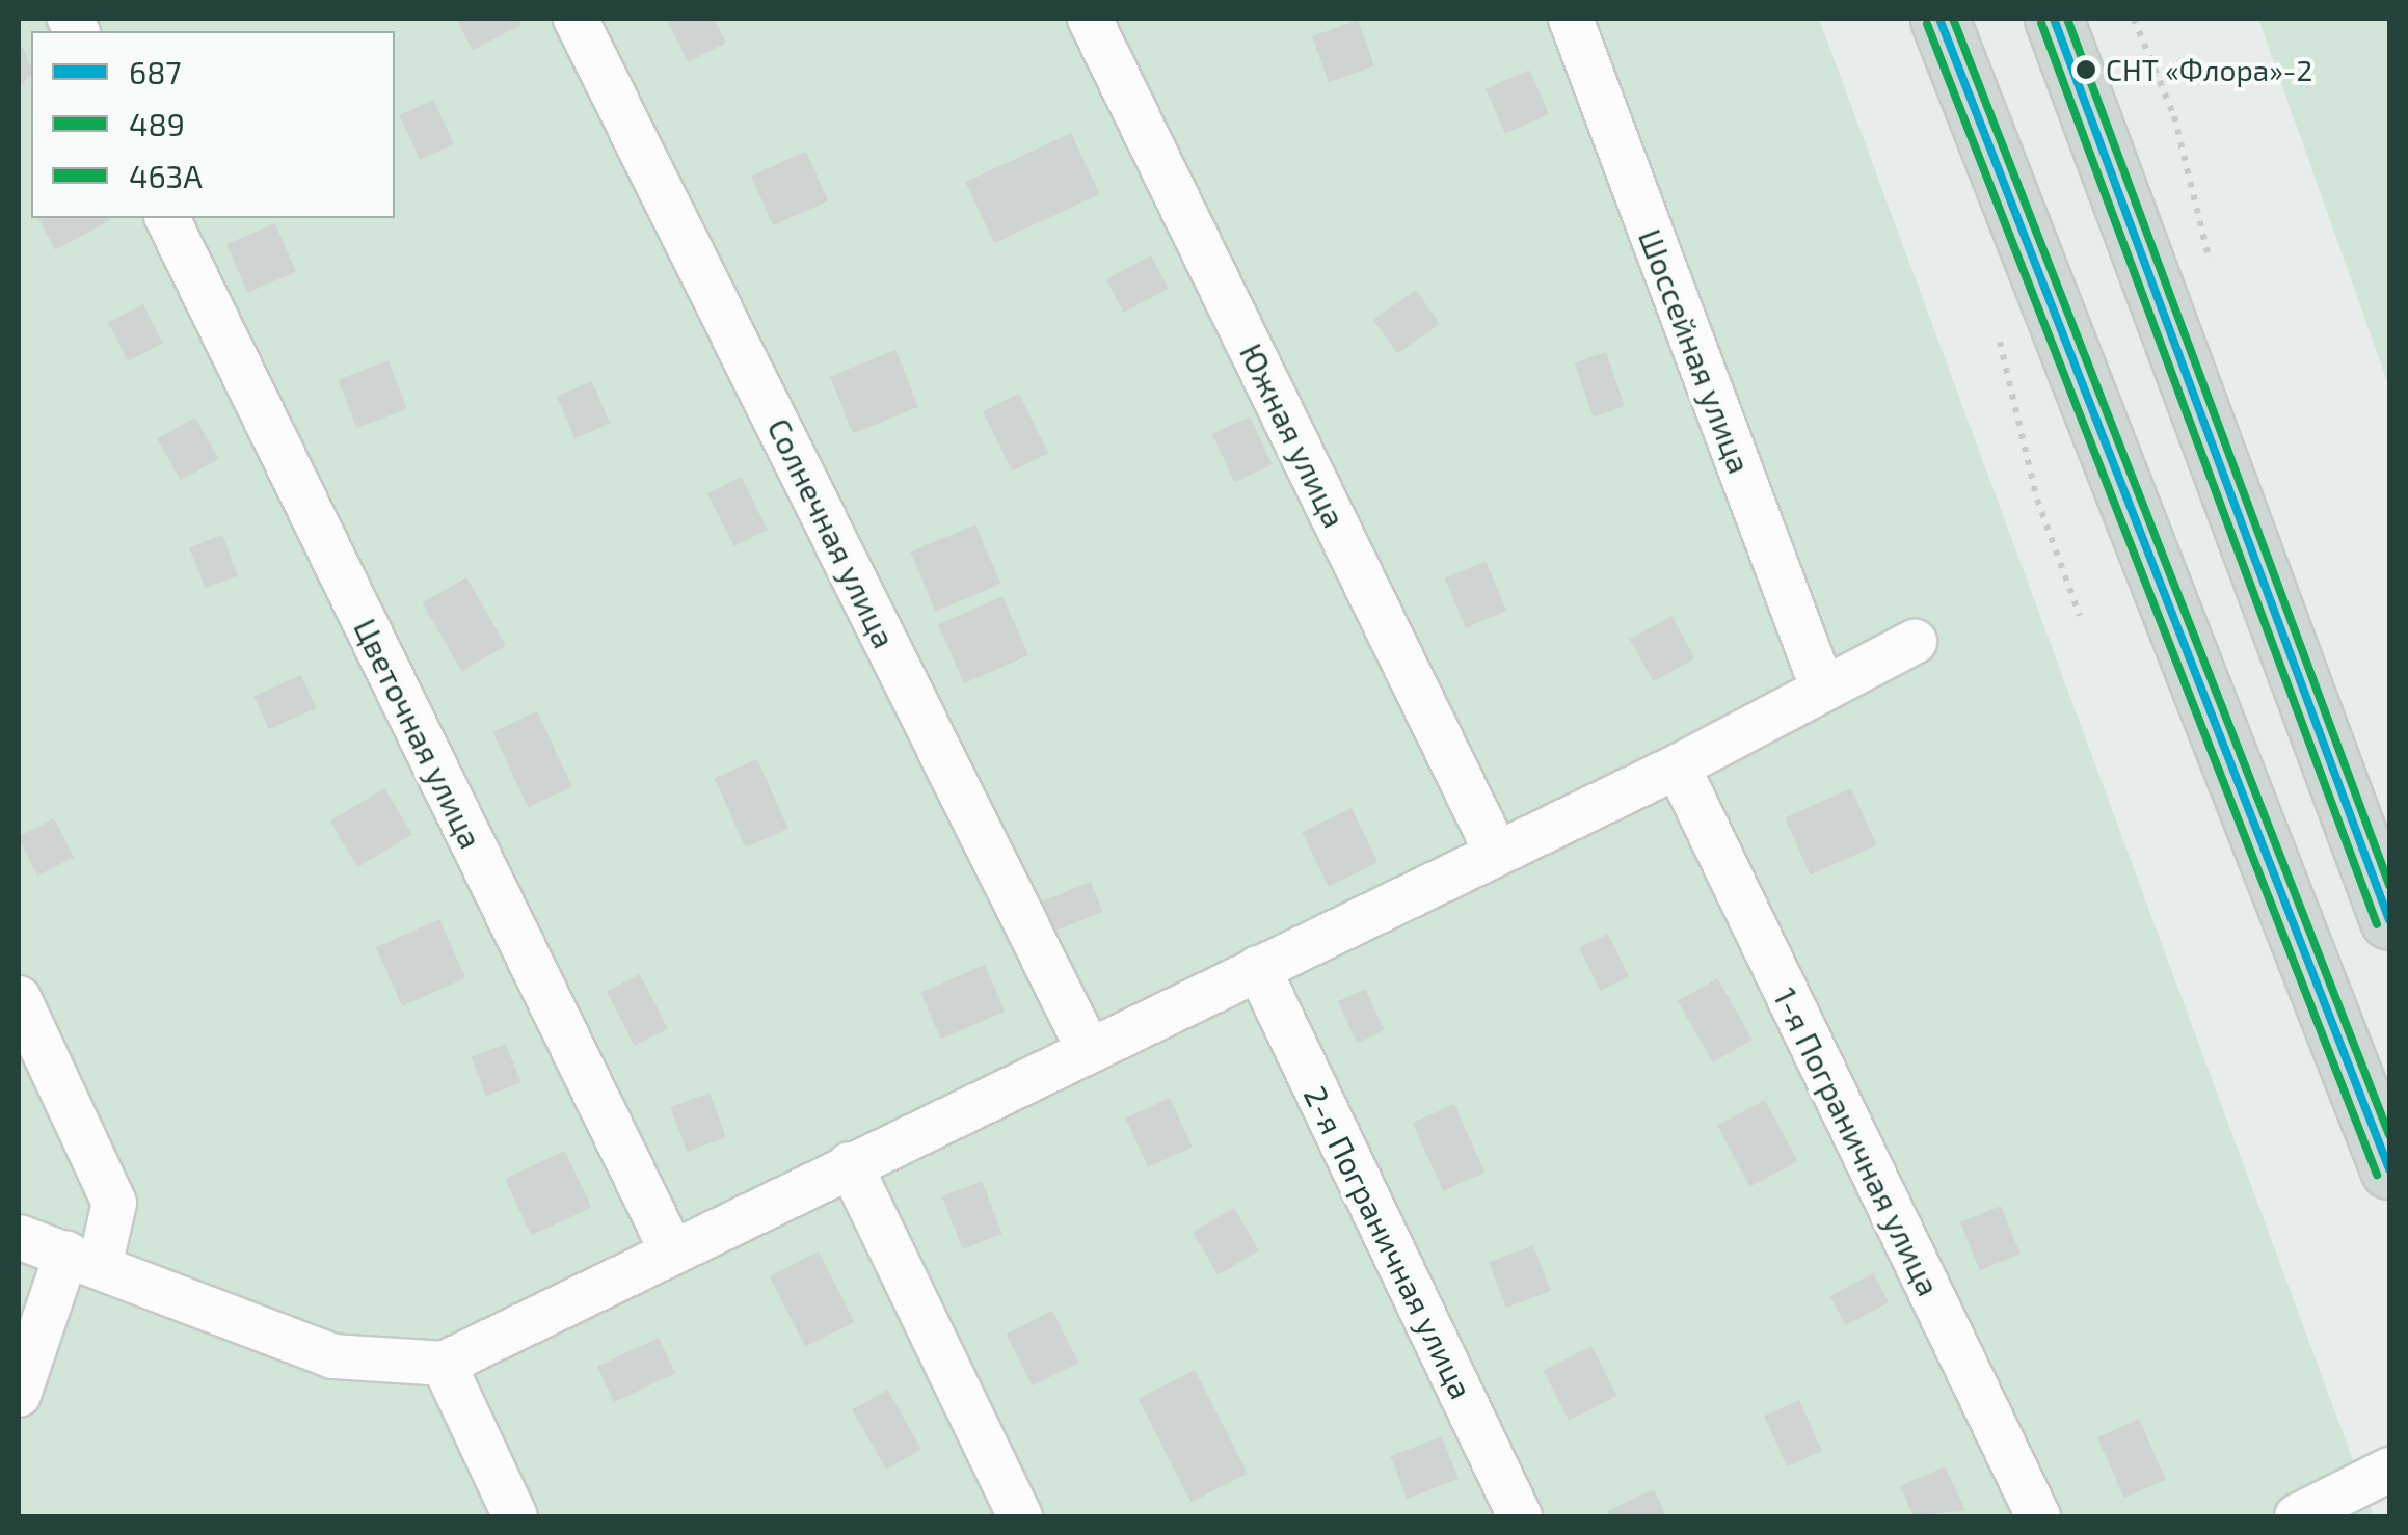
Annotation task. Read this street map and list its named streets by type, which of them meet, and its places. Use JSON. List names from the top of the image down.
{
  "streets": {
    "street": [
      "Шоссейная улица",
      "Южная улица",
      "Солнечная улица",
      "Цветочная улица",
      "1-я Пограничная улица",
      "2-я Пограничная улица"
    ]
  },
  "places": ["СНТ «Флора»-2"],
  "lines": ["transit line 687", "transit line 463А", "transit line 489"],
  "legend": ["687", "489", "463А"]
}
